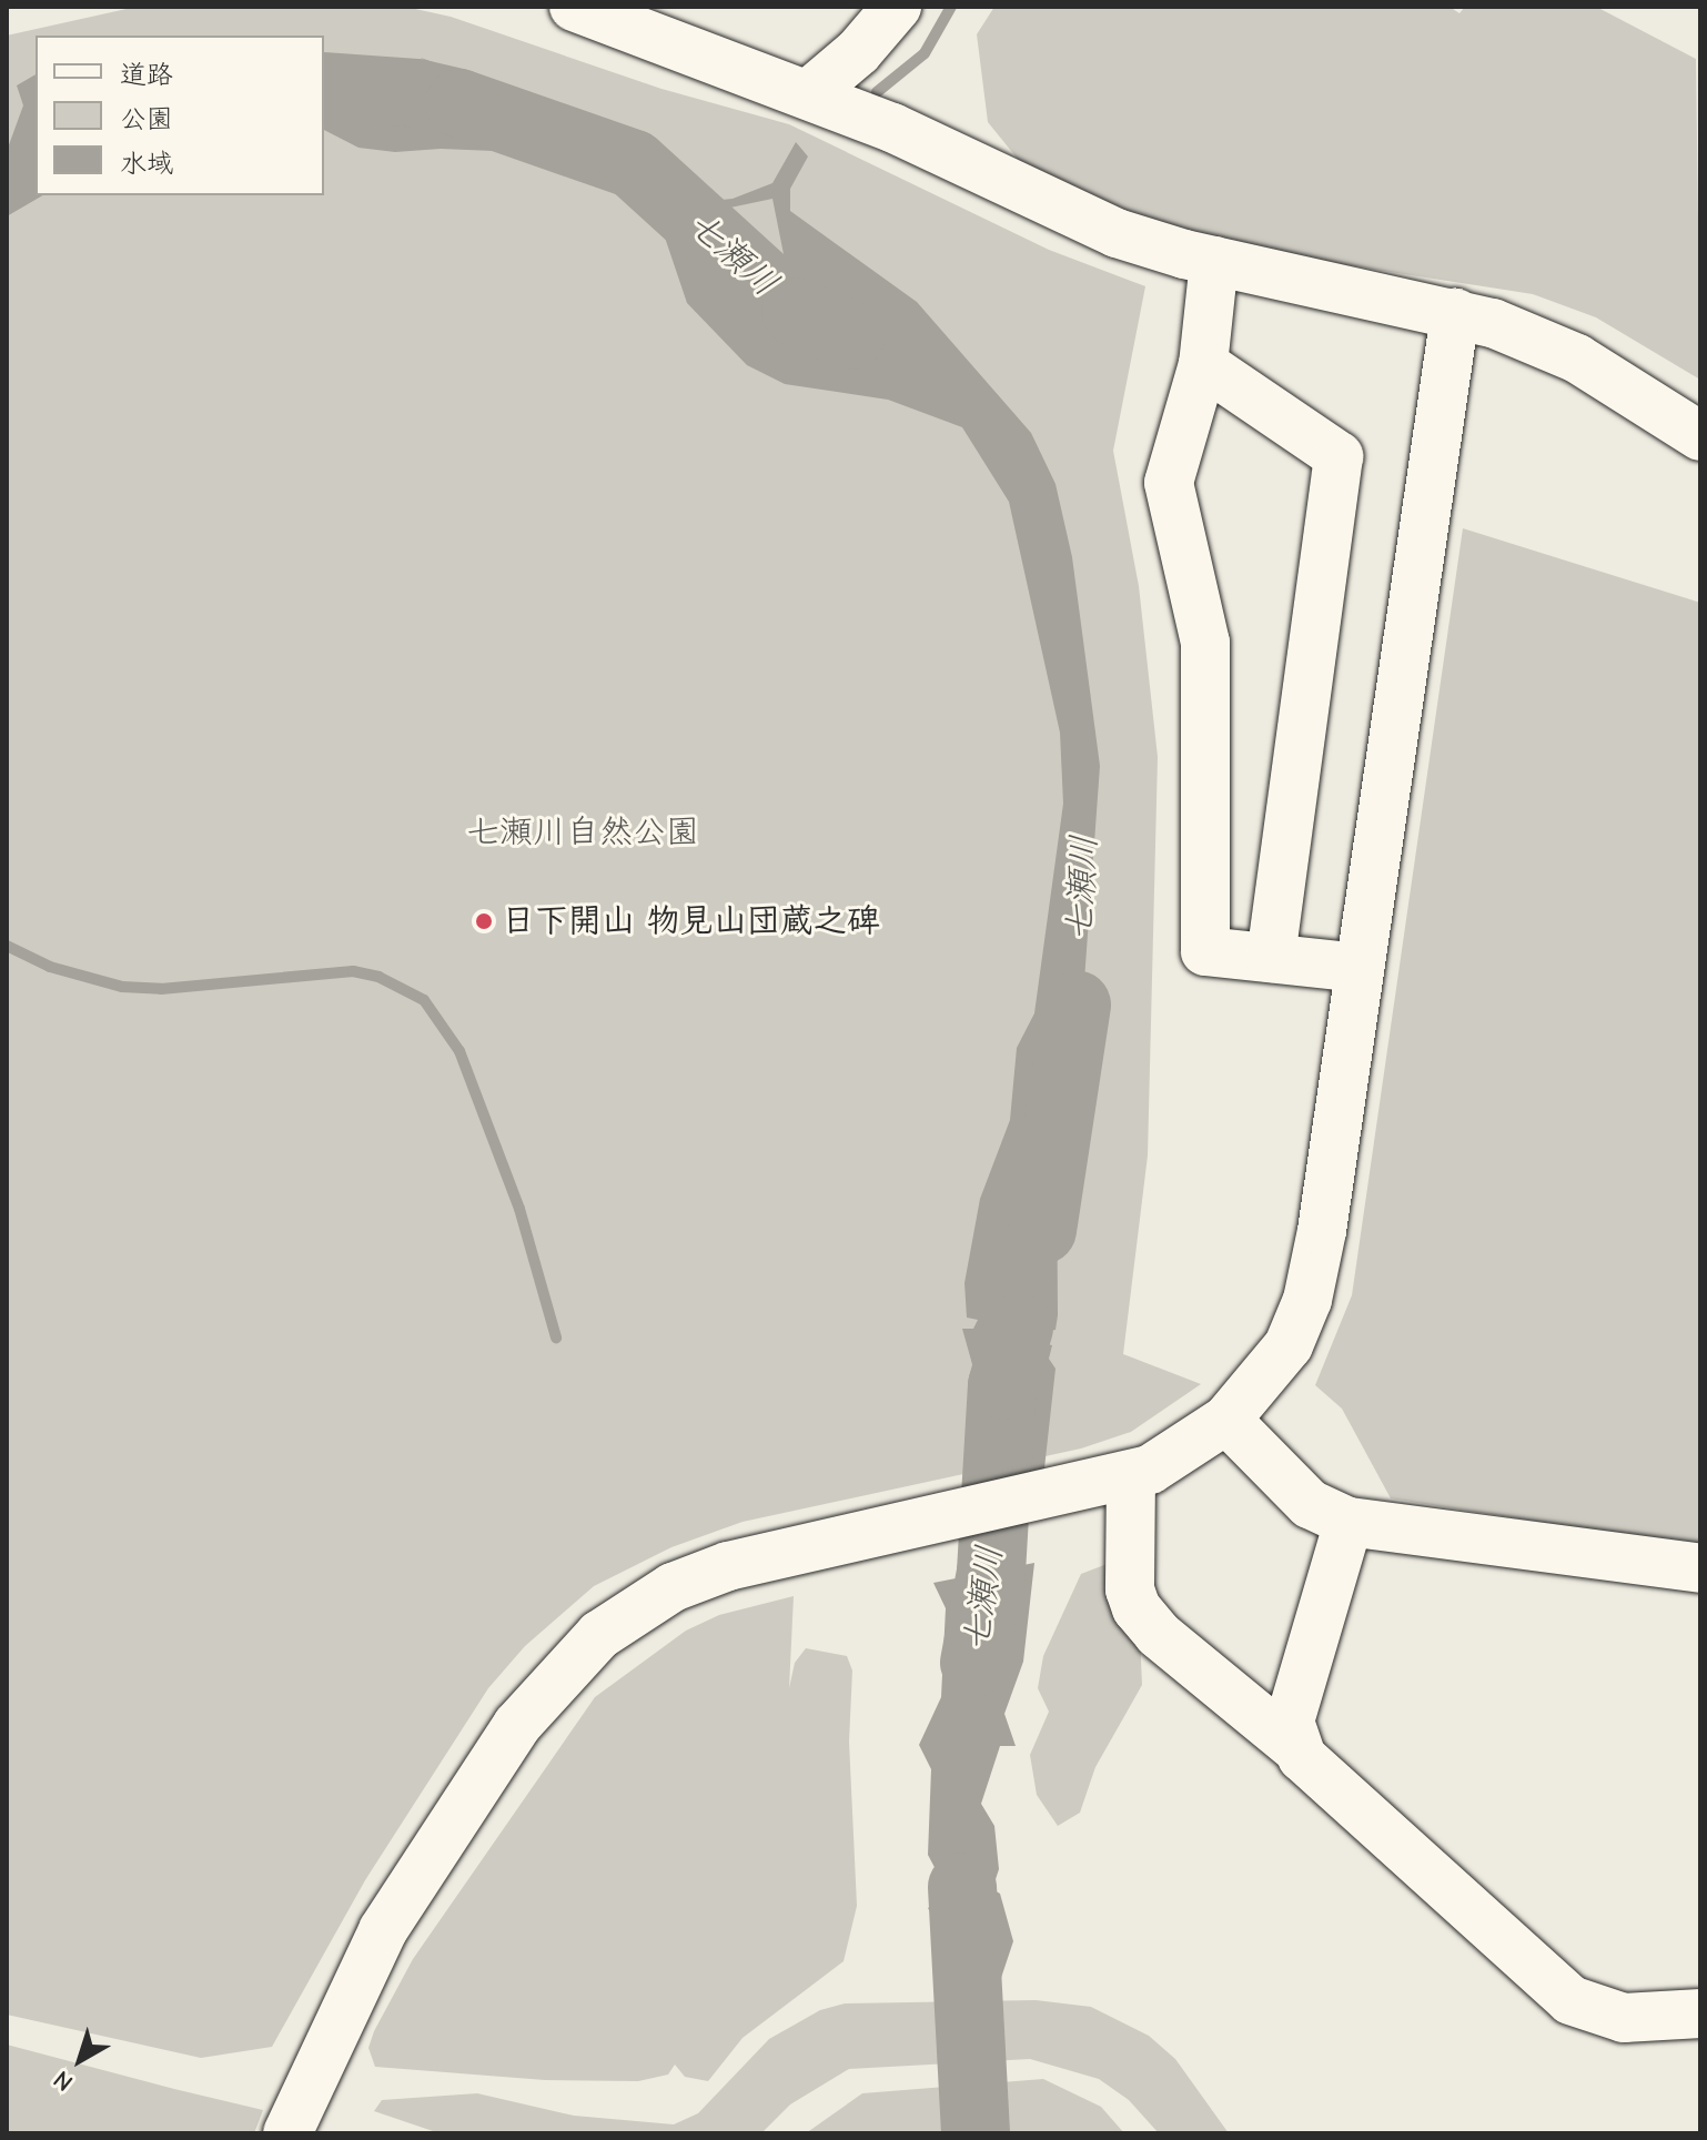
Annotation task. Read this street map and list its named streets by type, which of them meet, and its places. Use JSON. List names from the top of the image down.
{
  "water": ["七瀬川"],
  "parks": ["七瀬川自然公園"],
  "places": ["日下開山 物見山団蔵之碑"],
  "legend": ["道路", "公園", "水域"],
  "north": "bottom left"
}
